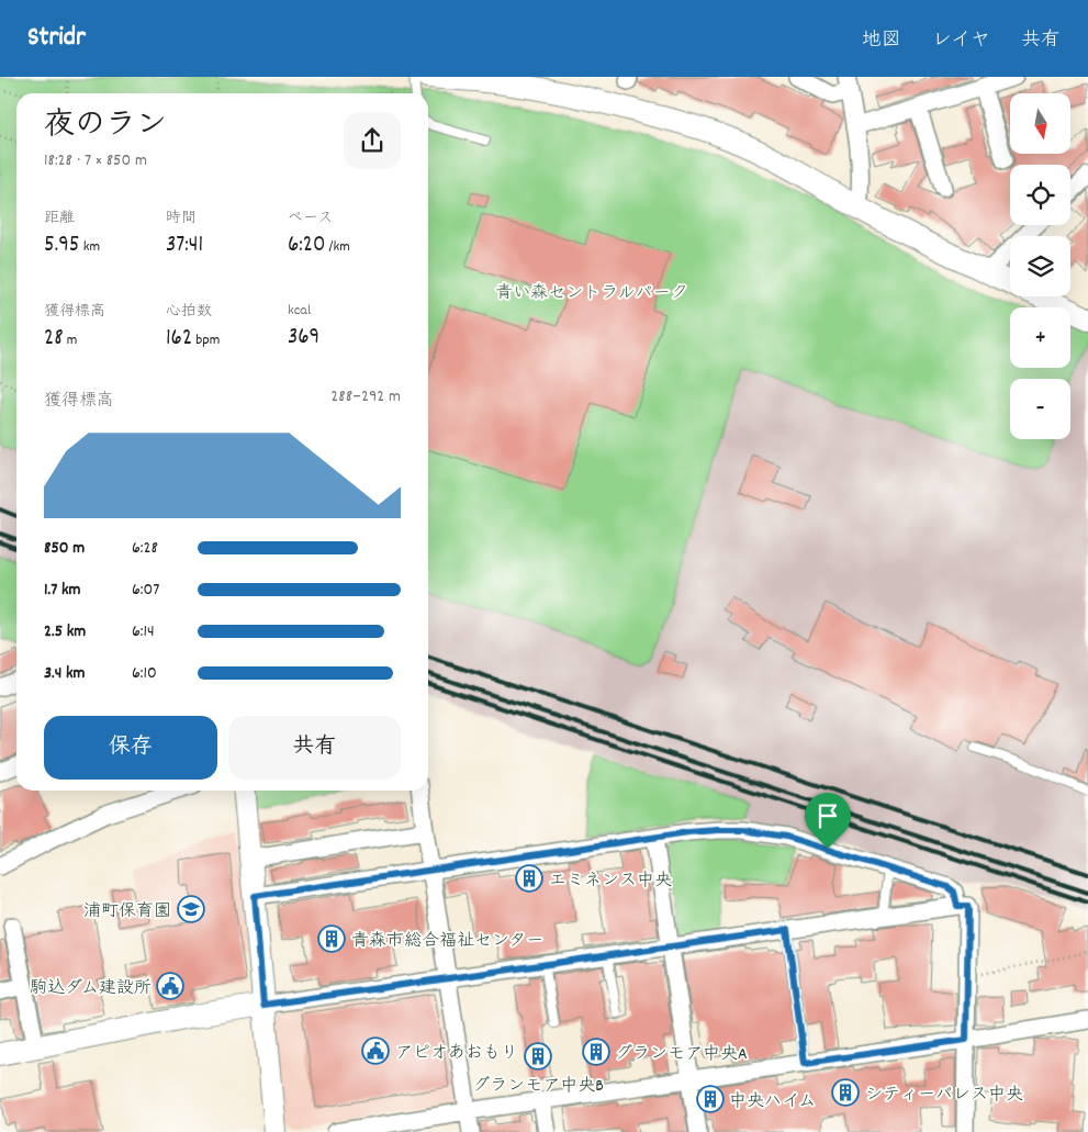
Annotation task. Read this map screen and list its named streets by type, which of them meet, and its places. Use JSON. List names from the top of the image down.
{
  "parks": ["青い森セントラルパーク"],
  "places": {
    "building": [
      "エミネンス中央",
      "青森市総合福祉センター",
      "グランモア中央A",
      "グランモア中央B",
      "シティーパレス中央",
      "中央ハイム"
    ],
    "school or university": ["浦町保育園"],
    "public building": ["駒込ダム建設所", "アピオあおもり"]
  },
  "north": "bottom",
  "page": {
    "header": "Stridr",
    "nav": ["地図", "レイヤ", "共有"],
    "map_buttons": ["+", "−"],
    "heading": ["夜のラン", "18:28 · 7 × 850 m"],
    "stats": [
      ["距離", "5.95 km"],
      ["時間", "37:41"],
      ["ペース", "6:20 /km"],
      ["獲得標高", "28 m"],
      ["心拍数", "162 bpm"],
      ["kcal", "369"]
    ],
    "chart": ["獲得標高", "288–292 m"],
    "list": [
      {
        "name": "850 m",
        "note": "6:28"
      },
      {
        "name": "1.7 km",
        "note": "6:07"
      },
      {
        "name": "2.5 km",
        "note": "6:14"
      },
      {
        "name": "3.4 km",
        "note": "6:10"
      }
    ],
    "buttons": ["保存", "共有"]
  }
}
